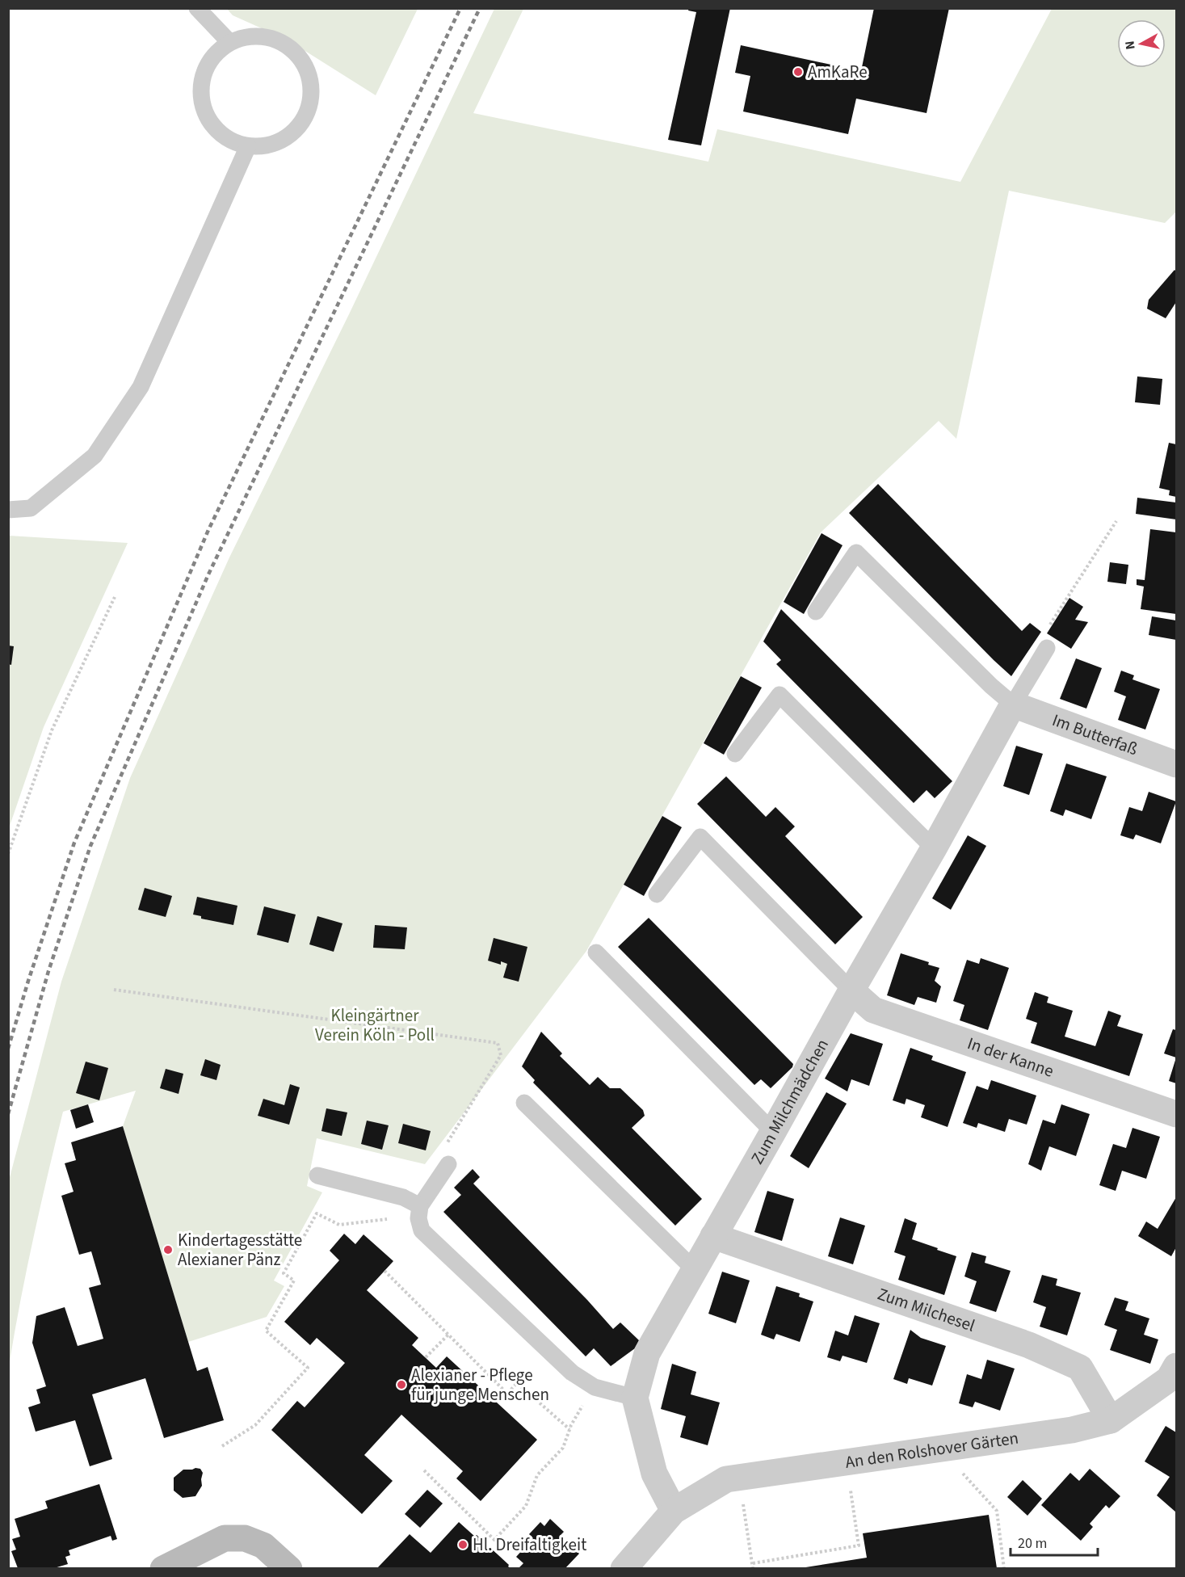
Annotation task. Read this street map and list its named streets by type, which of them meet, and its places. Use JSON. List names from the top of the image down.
{
  "streets": {
    "street": [
      "Im Butterfaß",
      "In der Kanne",
      "Zum Milchmädchen",
      "Zum Milchesel",
      "An den Rolshover Gärten"
    ]
  },
  "crossings": [
    ["Im Butterfaß", "Zum Milchmädchen"],
    ["In der Kanne", "Zum Milchmädchen"],
    ["Zum Milchmädchen", "Zum Milchesel"],
    ["Zum Milchmädchen", "An den Rolshover Gärten"],
    ["Zum Milchesel", "An den Rolshover Gärten"]
  ],
  "parks": ["Kleingärtner Verein Köln - Poll"],
  "places": [
    "AmKaRe",
    "Kindertagesstätte Alexianer Pänz",
    "Alexianer - Pflege für junge Menschen",
    "Hl. Dreifaltigkeit"
  ],
  "scale_bar": "20 m",
  "north": "left"
}
